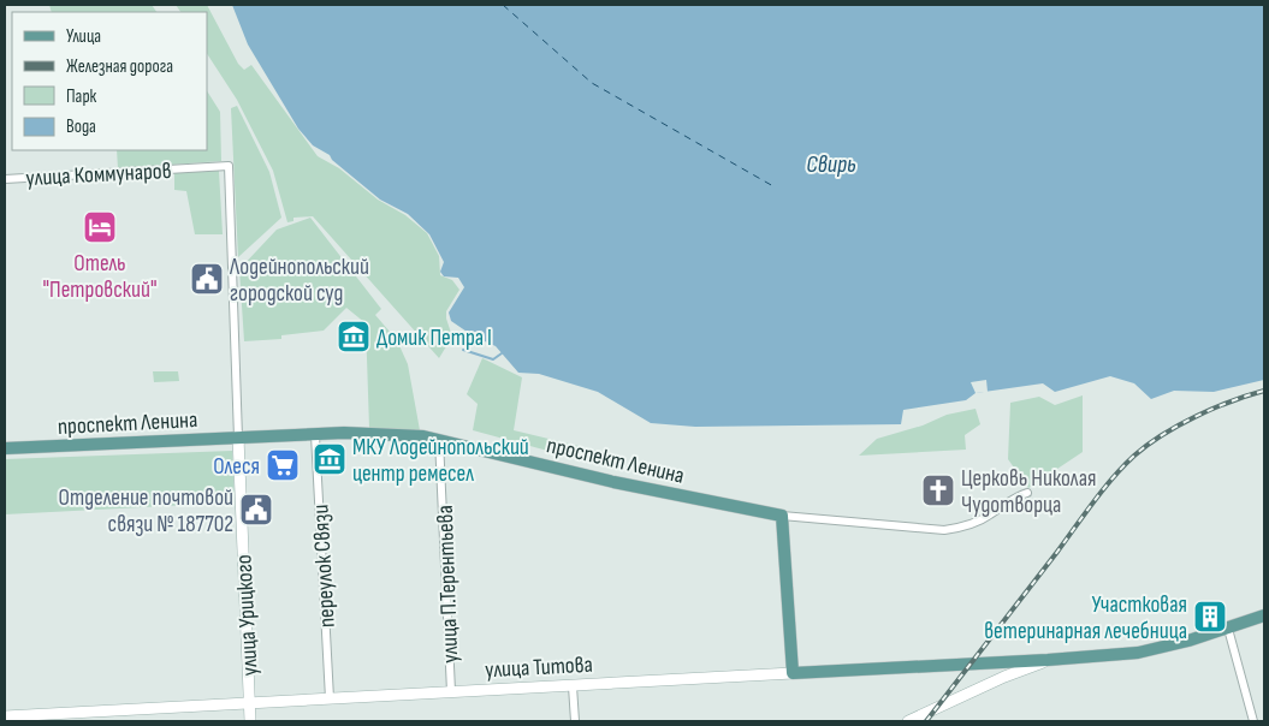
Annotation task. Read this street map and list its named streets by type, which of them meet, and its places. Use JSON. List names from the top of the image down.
{
  "streets": {
    "main road": ["проспект Ленина", "улица Титова"],
    "street": [
      "улица Коммунаров",
      "переулок Связи",
      "улица П.Терентьева",
      "улица Урицкого"
    ]
  },
  "crossings": [
    ["улица Коммунаров", "проспект Ленина"],
    ["улица Коммунаров", "улица Урицкого"],
    ["проспект Ленина", "переулок Связи"],
    ["проспект Ленина", "улица П.Терентьева"],
    ["проспект Ленина", "улица Урицкого"],
    ["переулок Связи", "улица Титова"],
    ["улица П.Терентьева", "улица Титова"],
    ["улица Урицкого", "улица Титова"]
  ],
  "water": ["Свирь"],
  "places": {
    "hotel": ["Отель \"Петровский\""],
    "public building": ["Лодейнопольский городской суд", "Отделение почтовой связи № 187702"],
    "museum": ["Домик Петра I", "МКУ Лодейнопольский центр ремесел"],
    "supermarket": ["Олеся"],
    "church": ["Церковь Николая Чудотворца"],
    "building": ["Участковая ветеринарная лечебница"]
  },
  "legend": [
    "Улица",
    "Железная дорога",
    "Парк",
    "Вода"
  ]
}
